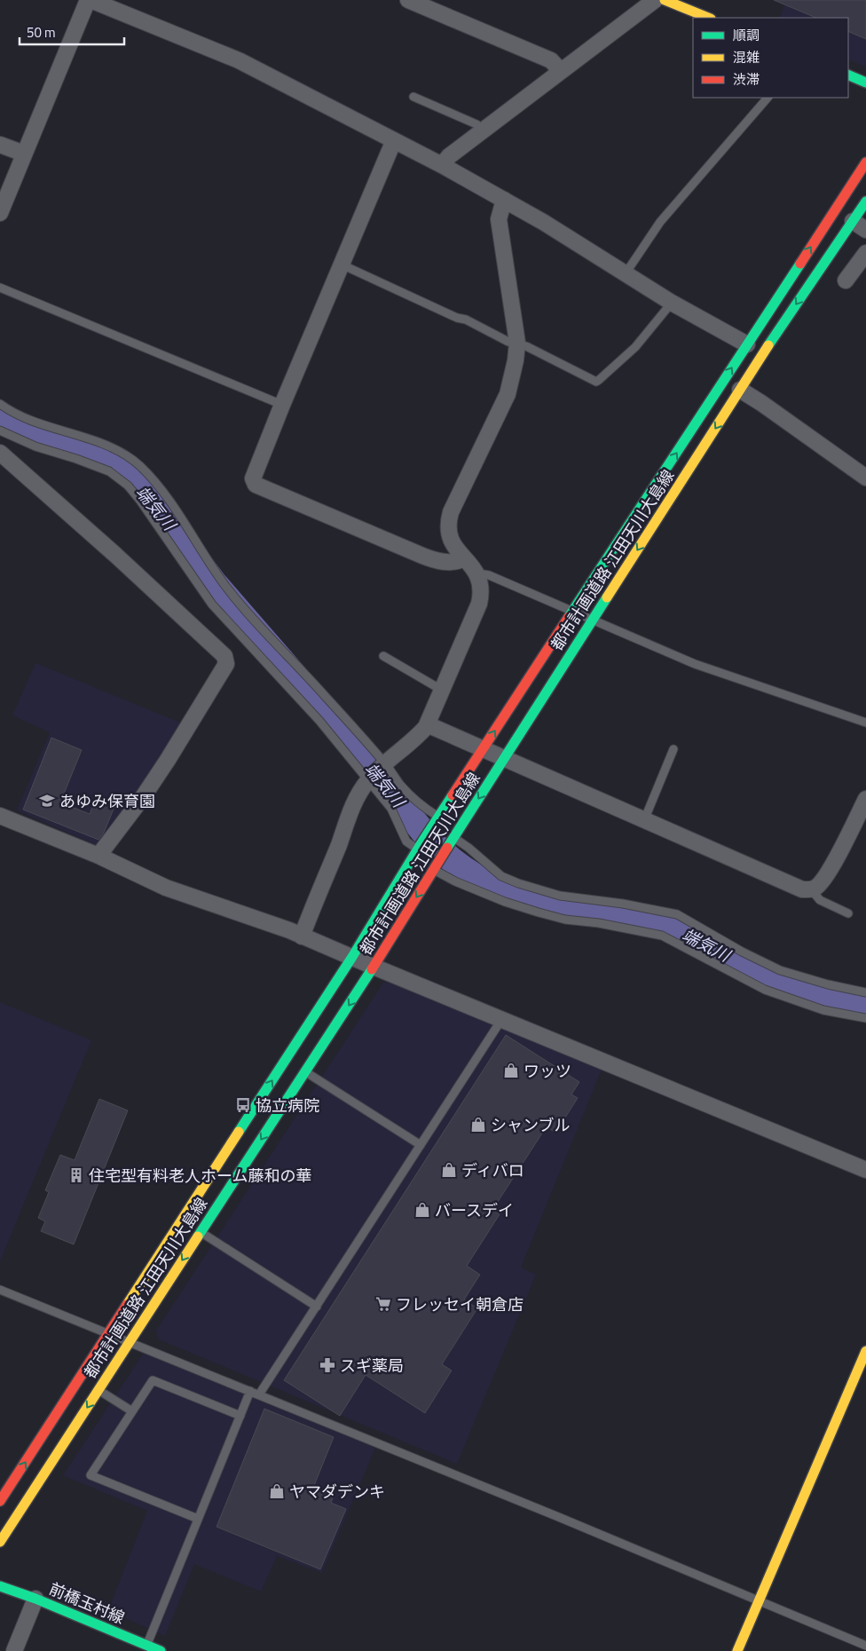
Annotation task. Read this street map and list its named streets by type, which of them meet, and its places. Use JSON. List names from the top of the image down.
{
  "streets": {
    "street": ["都市計画道路 江田天川大島線", "前橋玉村線"]
  },
  "water": ["端気川"],
  "places": {
    "school or university": ["あゆみ保育園"],
    "shop": [
      "ワッツ",
      "シャンブル",
      "ディバロ",
      "バースデイ",
      "ヤマダデンキ"
    ],
    "bus stop": ["協立病院"],
    "building": ["住宅型有料老人ホーム藤和の華"],
    "supermarket": ["フレッセイ朝倉店"],
    "pharmacy": ["スギ薬局"]
  },
  "legend": ["順調", "混雑", "渋滞"],
  "scale_bar": "50 m"
}
